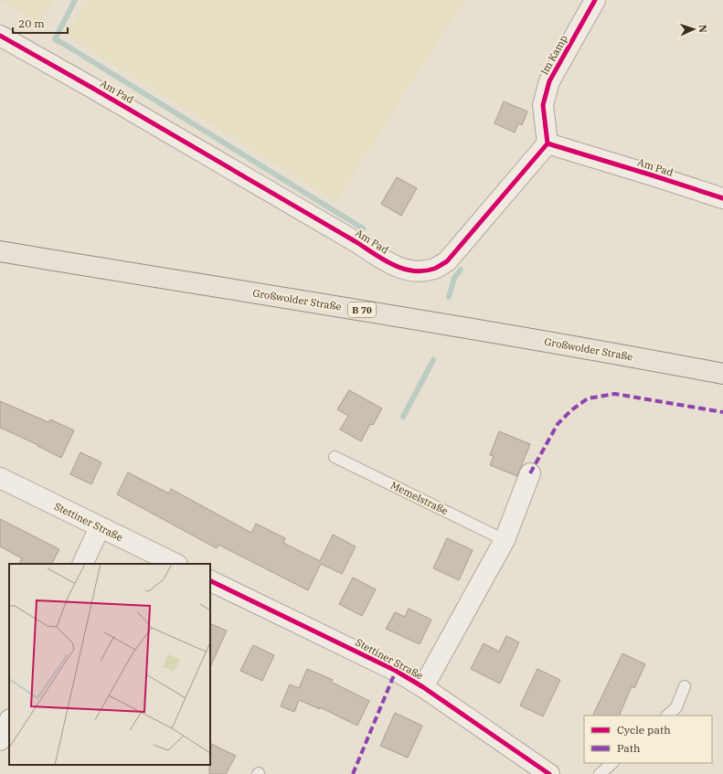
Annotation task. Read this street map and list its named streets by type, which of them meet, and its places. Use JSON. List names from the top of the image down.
{
  "streets": {
    "main road": ["Großwolder Straße", "B 70"],
    "street": ["Im Kamp", "Am Pad", "Stettiner Straße"],
    "lane": ["Memelstraße"]
  },
  "crossings": [
    ["Im Kamp", "Am Pad"]
  ],
  "legend": ["Cycle path", "Path"],
  "scale_bar": "20 m",
  "north": "right"
}
